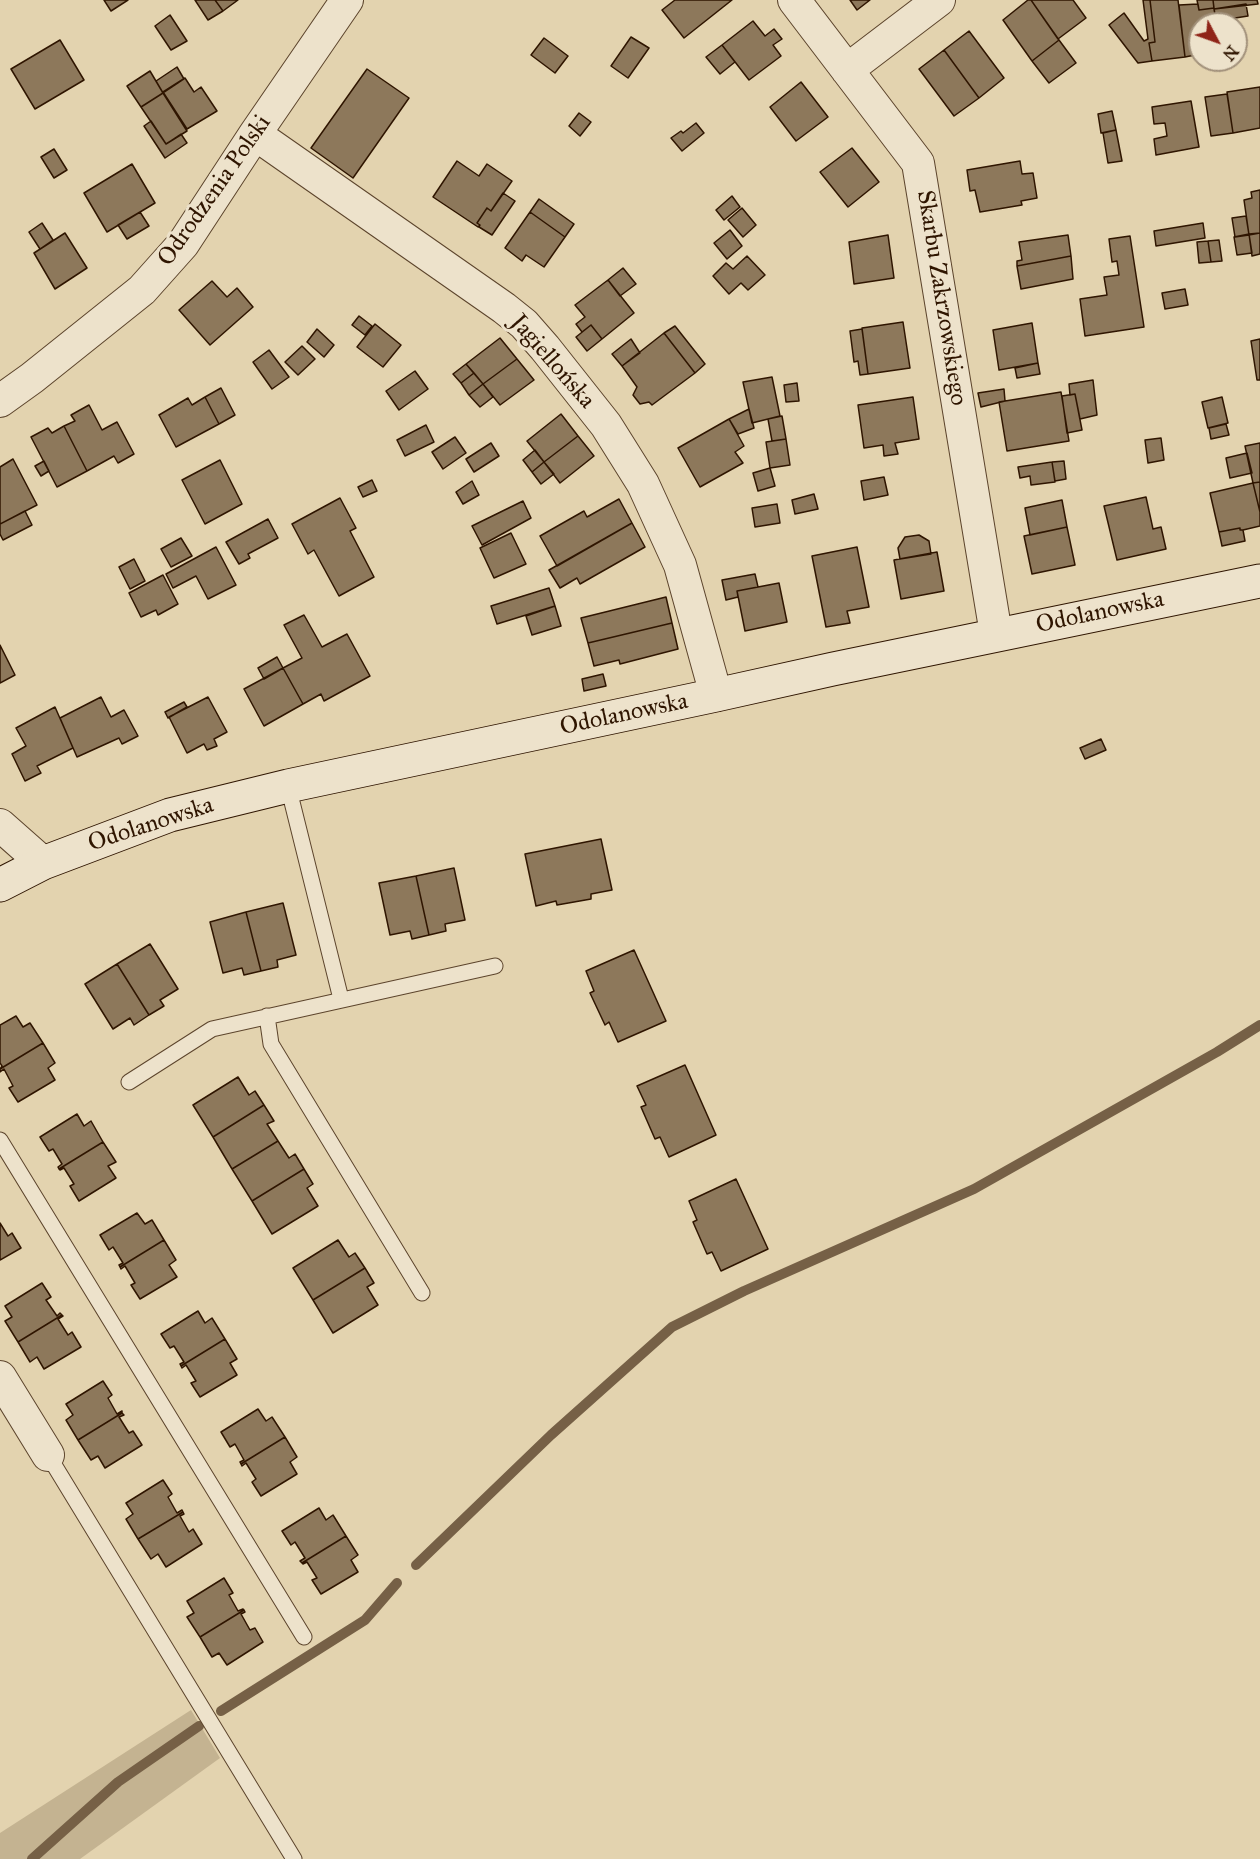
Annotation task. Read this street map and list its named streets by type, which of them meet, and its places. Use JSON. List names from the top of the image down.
{
  "streets": {
    "street": [
      "Odrodzenia Polski",
      "Skarbu Zakrzowskiego",
      "Jagiellońska",
      "Odolanowska"
    ]
  },
  "crossings": [
    ["Odrodzenia Polski", "Jagiellońska"],
    ["Skarbu Zakrzowskiego", "Odolanowska"],
    ["Jagiellońska", "Odolanowska"]
  ],
  "north": "bottom right"
}
